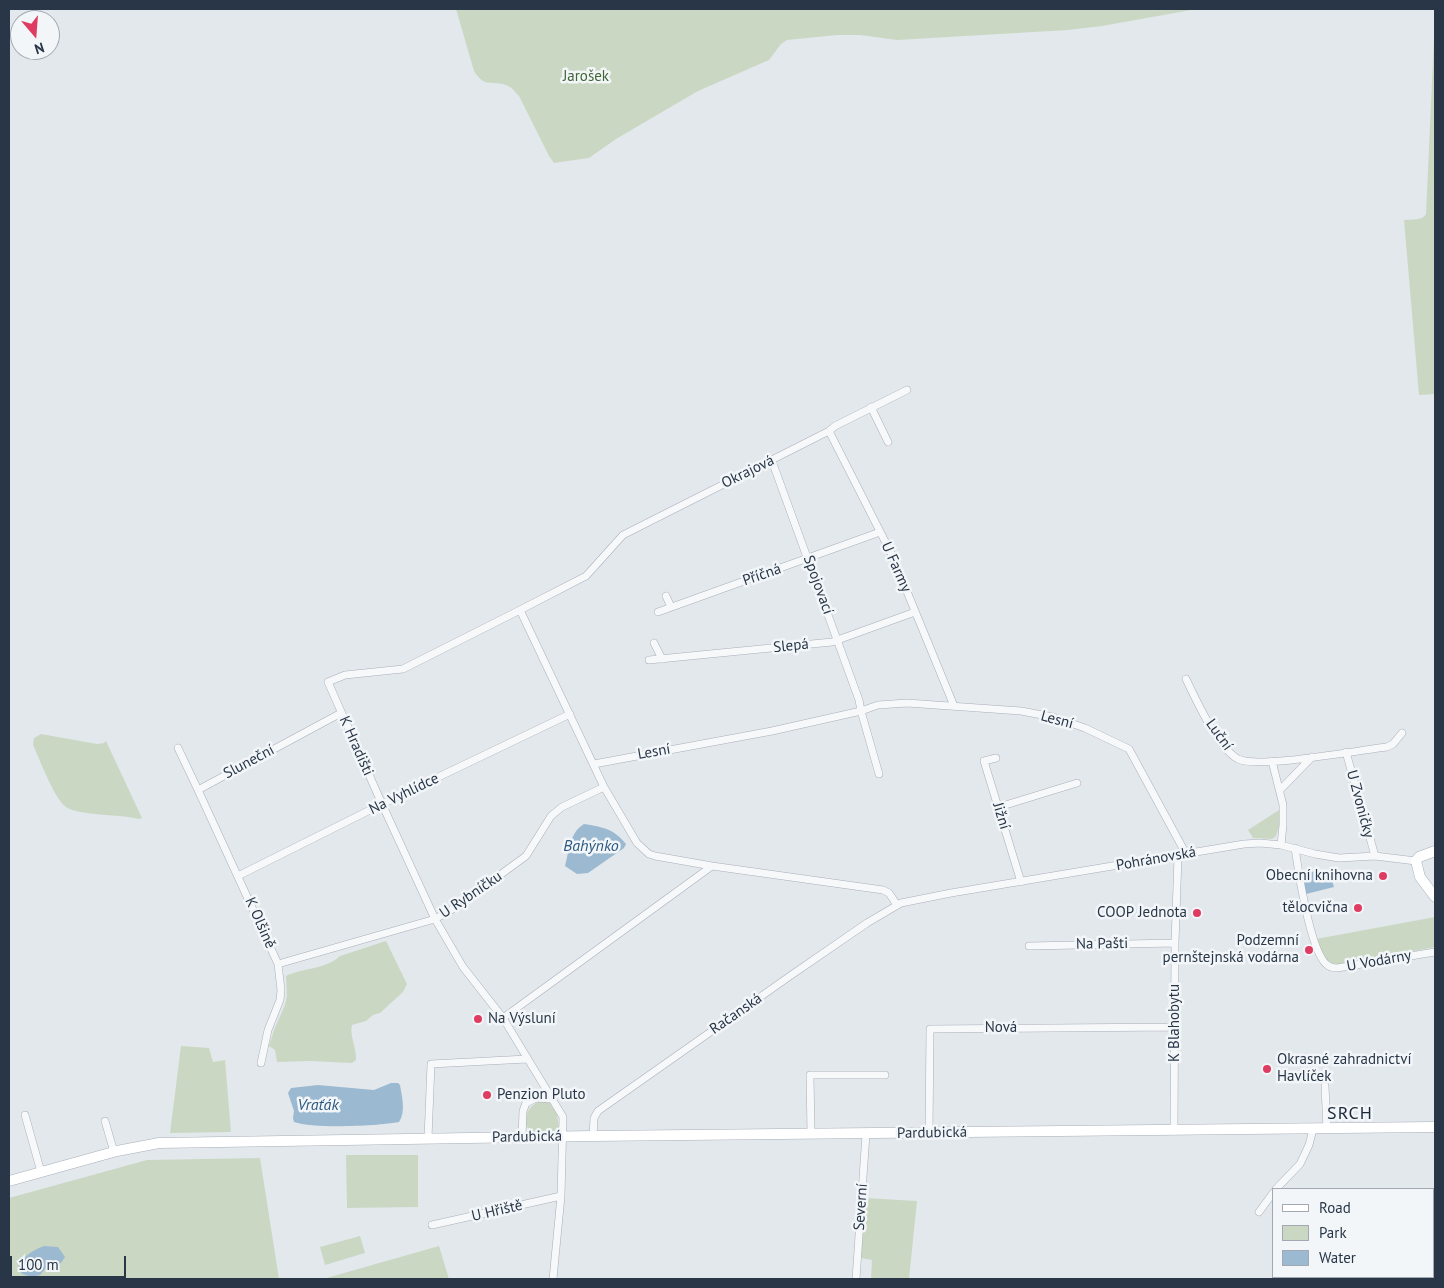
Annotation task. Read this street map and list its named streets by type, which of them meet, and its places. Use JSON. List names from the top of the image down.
{
  "streets": {
    "street": [
      "Okrajová",
      "U Farmy",
      "Příčná",
      "Spojovací",
      "Slepá",
      "Lesní",
      "Luční",
      "K Hradišti",
      "Sluneční",
      "Na Vyhlídce",
      "U Zvoničky",
      "Jižní",
      "Pohránovská",
      "U Rybníčku",
      "K Olšině",
      "Na Pašti",
      "U Vodárny",
      "Račanská",
      "K Blahobytu",
      "Nová",
      "Pardubická",
      "Severní",
      "U Hřiště"
    ]
  },
  "crossings": [
    ["Okrajová", "U Farmy"],
    ["Okrajová", "Spojovací"],
    ["Okrajová", "K Hradišti"],
    ["U Farmy", "Příčná"],
    ["U Farmy", "Slepá"],
    ["U Farmy", "Lesní"],
    ["Příčná", "Spojovací"],
    ["Spojovací", "Slepá"],
    ["Spojovací", "Lesní"],
    ["Lesní", "Pohránovská"],
    ["Lesní", "K Blahobytu"],
    ["Luční", "U Zvoničky"],
    ["K Hradišti", "Sluneční"],
    ["K Hradišti", "Na Vyhlídce"],
    ["K Hradišti", "U Rybníčku"],
    ["Sluneční", "K Olšině"],
    ["Na Vyhlídce", "K Olšině"],
    ["U Zvoničky", "Pohránovská"],
    ["Jižní", "Pohránovská"],
    ["Pohránovská", "U Vodárny"],
    ["Pohránovská", "Račanská"],
    ["Pohránovská", "K Blahobytu"],
    ["U Rybníčku", "K Olšině"],
    ["Na Pašti", "K Blahobytu"],
    ["Račanská", "Pardubická"],
    ["K Blahobytu", "Nová"],
    ["K Blahobytu", "Pardubická"],
    ["Nová", "Pardubická"],
    ["Pardubická", "Severní"]
  ],
  "districts": ["SRCH"],
  "water": ["Bahýnko", "Vraťák"],
  "parks": ["Jarošek"],
  "places": [
    "Obecní knihovna",
    "tělocvična",
    "COOP Jednota",
    "Podzemní pernštejnská vodárna",
    "Na Výsluní",
    "Okrasné zahradnictví Havlíček",
    "Penzion Pluto"
  ],
  "legend": ["Road", "Park", "Water"],
  "scale_bar": "100 m",
  "north": "bottom"
}
